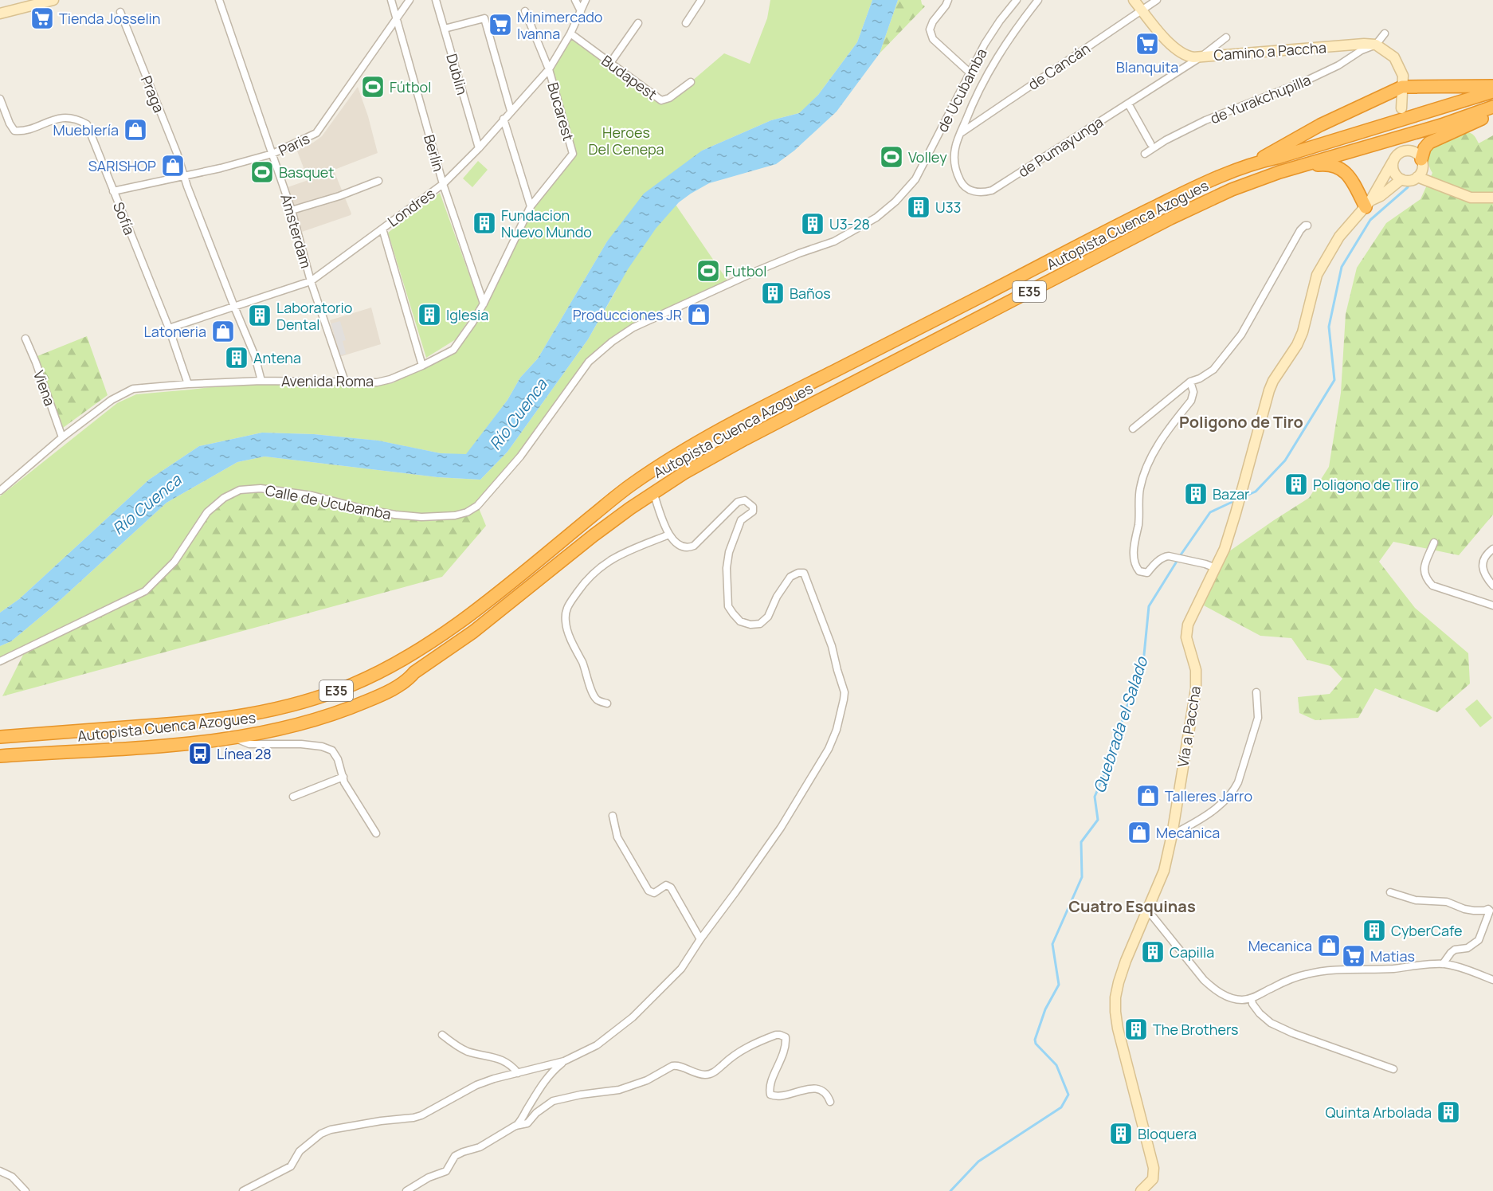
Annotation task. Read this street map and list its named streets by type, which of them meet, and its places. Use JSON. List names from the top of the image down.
{
  "streets": {
    "highway": ["Autopista Cuenca Azogues", "E35"],
    "main road": ["Camino a Paccha", "Vía a Paccha"],
    "street": [
      "de Cancán",
      "Dublin",
      "Budapest",
      "de Ucubamba",
      "Praga",
      "de Yurakchupilla",
      "Bucarest",
      "Paris",
      "de Pumayunga",
      "Berlín",
      "Londres",
      "Sofía",
      "Ámsterdam",
      "Avenida Roma",
      "Viena",
      "Calle de Ucubamba"
    ]
  },
  "crossings": [
    ["Camino a Paccha", "de Cancán"],
    ["Camino a Paccha", "de Yurakchupilla"],
    ["Camino a Paccha", "de Pumayunga"],
    ["de Cancán", "de Pumayunga"],
    ["Dublin", "Londres"],
    ["Budapest", "Londres"],
    ["de Ucubamba", "Calle de Ucubamba"],
    ["Praga", "Paris"],
    ["Praga", "Londres"],
    ["Praga", "Avenida Roma"],
    ["Bucarest", "Londres"],
    ["Bucarest", "Avenida Roma"],
    ["Paris", "Berlín"],
    ["Paris", "Sofía"],
    ["Paris", "Ámsterdam"],
    ["Berlín", "Londres"],
    ["Berlín", "Avenida Roma"],
    ["Londres", "Sofía"],
    ["Londres", "Ámsterdam"],
    ["Sofía", "Avenida Roma"],
    ["Ámsterdam", "Avenida Roma"],
    ["Avenida Roma", "Viena"]
  ],
  "districts": ["Poligono de Tiro", "Cuatro Esquinas"],
  "water": ["Río Cuenca", "Quebrada el Salado"],
  "parks": ["Heroes Del Cenepa"],
  "places": {
    "supermarket": [
      "Tienda Josselin",
      "Minimercado Ivanna",
      "Blanquita",
      "Matias"
    ],
    "sports": [
      "Fútbol",
      "Volley",
      "Basquet",
      "Futbol"
    ],
    "shop": [
      "Mueblería",
      "SARISHOP",
      "Producciones JR",
      "Latoneria",
      "Talleres Jarro",
      "Mecánica",
      "Mecanica"
    ],
    "building": [
      "U33",
      "Fundacion Nuevo Mundo",
      "U3-28",
      "Baños",
      "Iglesia",
      "Laboratorio Dental",
      "Antena",
      "Poligono de Tiro",
      "Bazar",
      "CyberCafe",
      "Capilla",
      "The Brothers",
      "Quinta Arbolada",
      "Bloquera"
    ],
    "bus stop": ["Línea 28"]
  }
}
